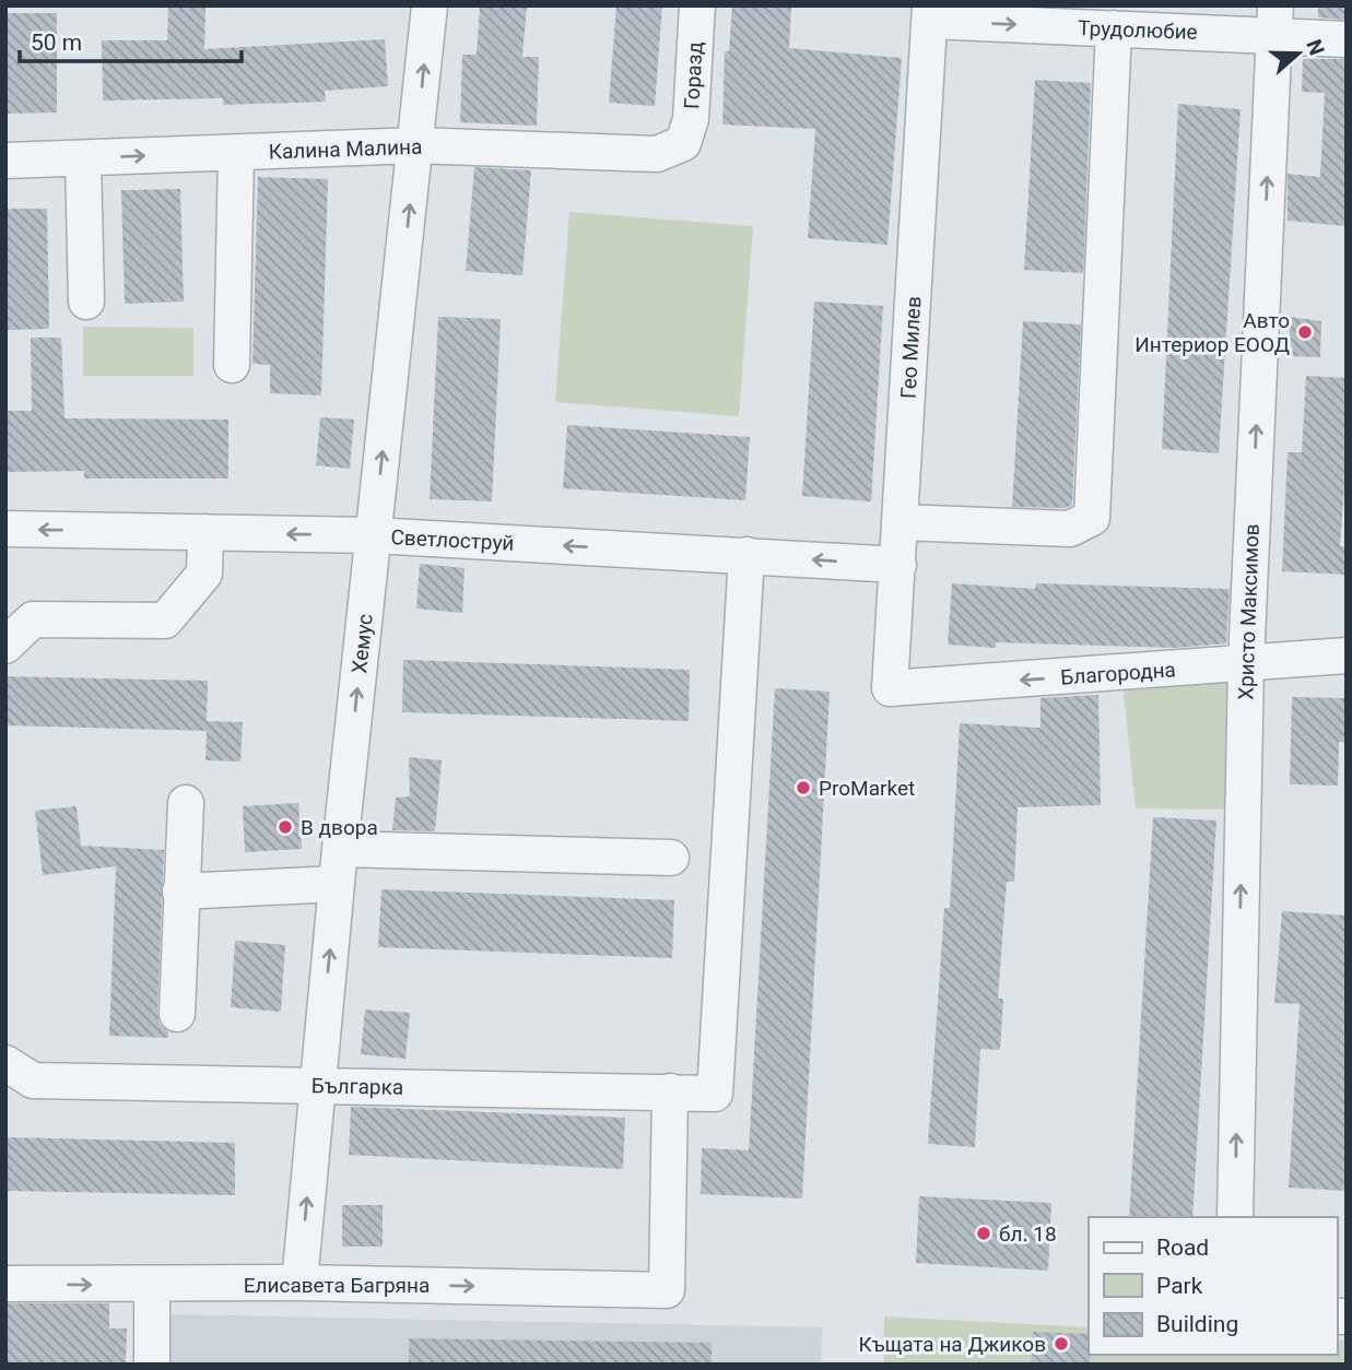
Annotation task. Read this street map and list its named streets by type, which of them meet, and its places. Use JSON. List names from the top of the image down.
{
  "streets": {
    "street": [
      "Трудолюбие",
      "Горазд",
      "Калина Малина",
      "Гео Милев",
      "Светлоструй",
      "Христо Максимов",
      "Хемус",
      "Благородна",
      "Българка",
      "Елисавета Багряна"
    ]
  },
  "crossings": [
    ["Трудолюбие", "Гео Милев"],
    ["Трудолюбие", "Христо Максимов"],
    ["Горазд", "Калина Малина"],
    ["Калина Малина", "Хемус"],
    ["Гео Милев", "Светлоструй"],
    ["Гео Милев", "Благородна"],
    ["Светлоструй", "Хемус"],
    ["Светлоструй", "Българка"],
    ["Христо Максимов", "Благородна"],
    ["Хемус", "Българка"],
    ["Хемус", "Елисавета Багряна"],
    ["Българка", "Елисавета Багряна"]
  ],
  "one_way": [
    "Трудолюбие",
    "Светлоструй",
    "Христо Максимов",
    "Благородна"
  ],
  "places": [
    "Авто Интериор ЕООД",
    "ProMarket",
    "В двора",
    "бл. 18",
    "Къщата на Джиков"
  ],
  "legend": ["Road", "Park", "Building"],
  "scale_bar": "50 m",
  "north": "right"
}
